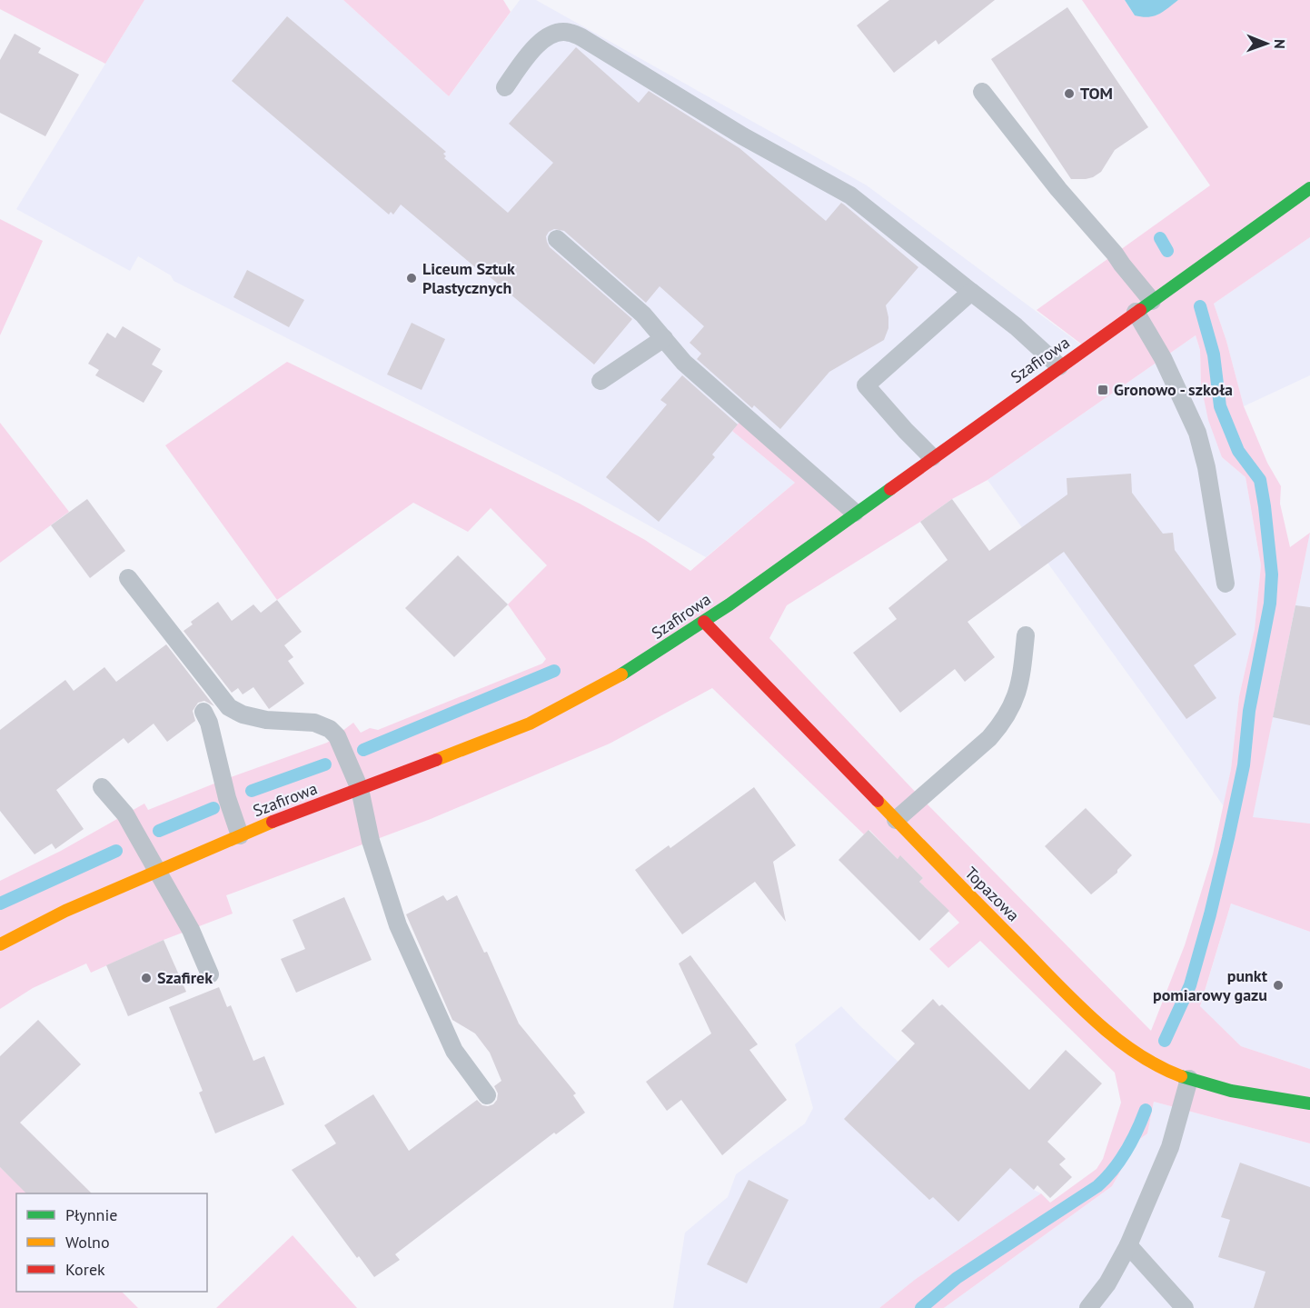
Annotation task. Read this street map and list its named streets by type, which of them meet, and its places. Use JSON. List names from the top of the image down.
{
  "streets": {
    "street": ["Szafirowa", "Topazowa"]
  },
  "crossings": [
    ["Szafirowa", "Topazowa"]
  ],
  "places": {
    "other": [
      "TOM",
      "Liceum Sztuk Plastycznych",
      "Szafirek",
      "punkt pomiarowy gazu"
    ],
    "transit": ["Gronowo - szkoła"]
  },
  "legend": ["Płynnie", "Wolno", "Korek"],
  "north": "right"
}
